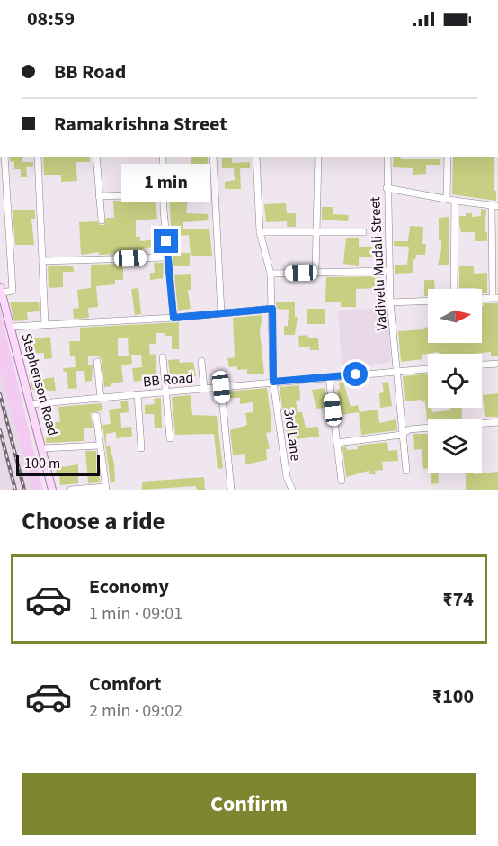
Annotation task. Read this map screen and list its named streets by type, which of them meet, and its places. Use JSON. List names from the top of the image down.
{
  "streets": {
    "main road": ["Stephenson Road"],
    "street": ["Vadivelu Mudali Street", "BB Road", "3rd Lane"]
  },
  "crossings": [
    ["Vadivelu Mudali Street", "BB Road"],
    ["BB Road", "Stephenson Road"],
    ["BB Road", "3rd Lane"]
  ],
  "scale_bar": "100 m",
  "north": "right",
  "page": {
    "status": "08:59",
    "banner": ["BB Road", "Ramakrishna Street"],
    "bubble": "1 min",
    "scale": "100 m",
    "heading": "Choose a ride",
    "list": [
      {
        "name": "Economy",
        "note": "1 min · 09:01",
        "value": "₹74"
      },
      {
        "name": "Comfort",
        "note": "2 min · 09:02",
        "value": "₹100"
      }
    ],
    "buttons": "Confirm"
  }
}
